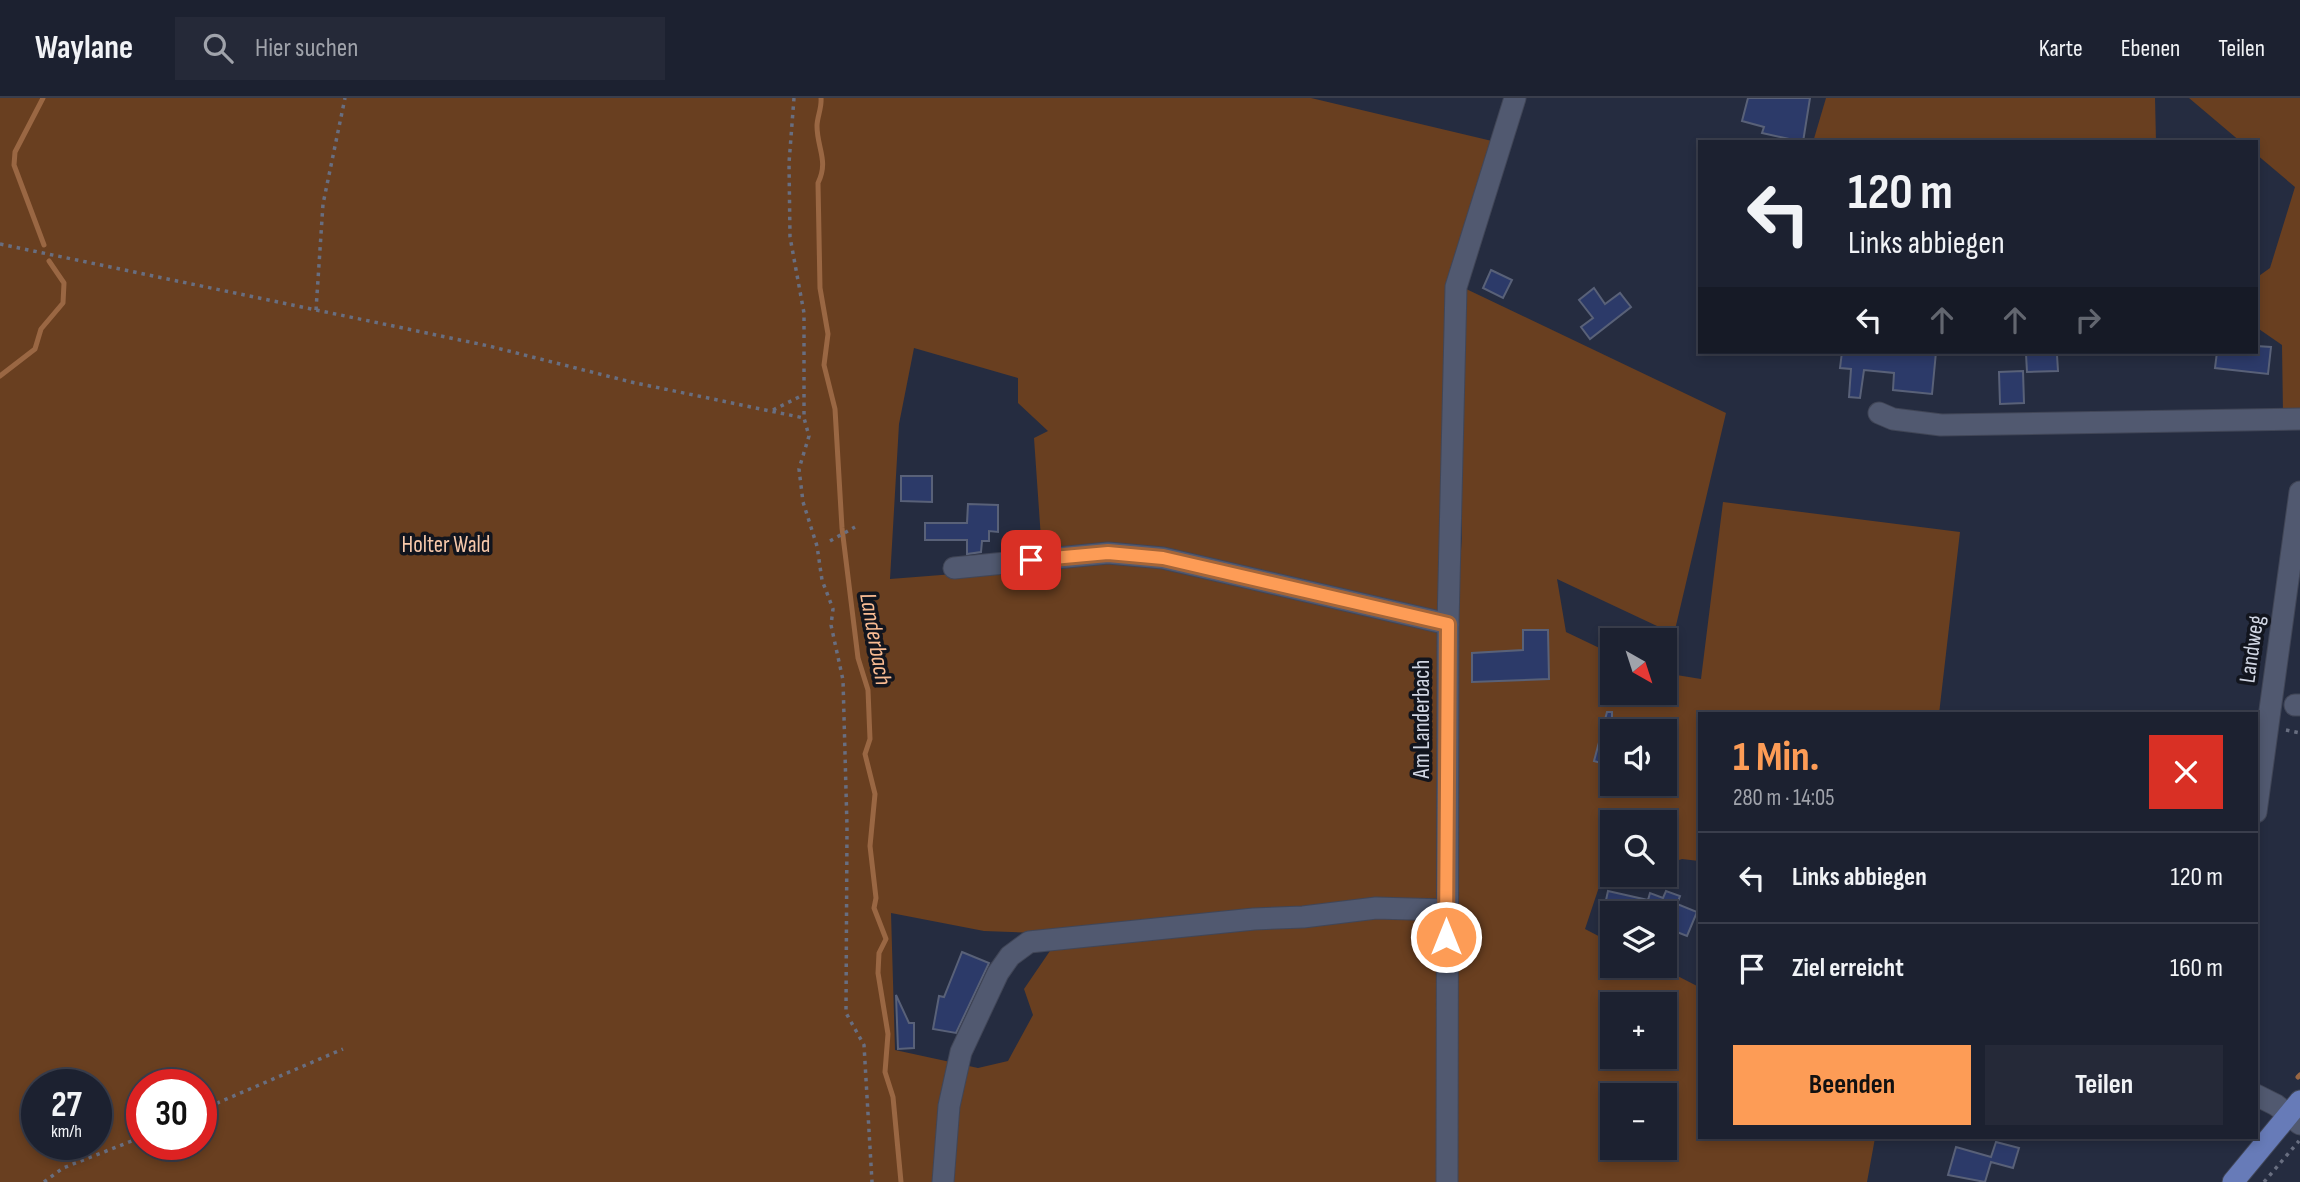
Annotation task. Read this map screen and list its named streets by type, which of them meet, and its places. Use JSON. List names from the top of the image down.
{
  "streets": {
    "street": ["Landweg", "Am Landerbach"]
  },
  "water": ["Landerbach"],
  "parks": ["Holter Wald"],
  "north": "bottom right",
  "page": {
    "header": "Waylane",
    "search": "Hier suchen",
    "nav": ["Karte", "Ebenen", "Teilen"],
    "turn": ["120 m", "Links abbiegen"],
    "map_buttons": ["+", "−"],
    "heading": ["1 Min.", "280 m · 14:05"],
    "list": [
      {
        "name": "Links abbiegen",
        "value": "120 m"
      },
      {
        "name": "Ziel erreicht",
        "value": "160 m"
      }
    ],
    "buttons": ["Beenden", "Teilen"],
    "speed": "27 km/h",
    "limit": "30"
  }
}
